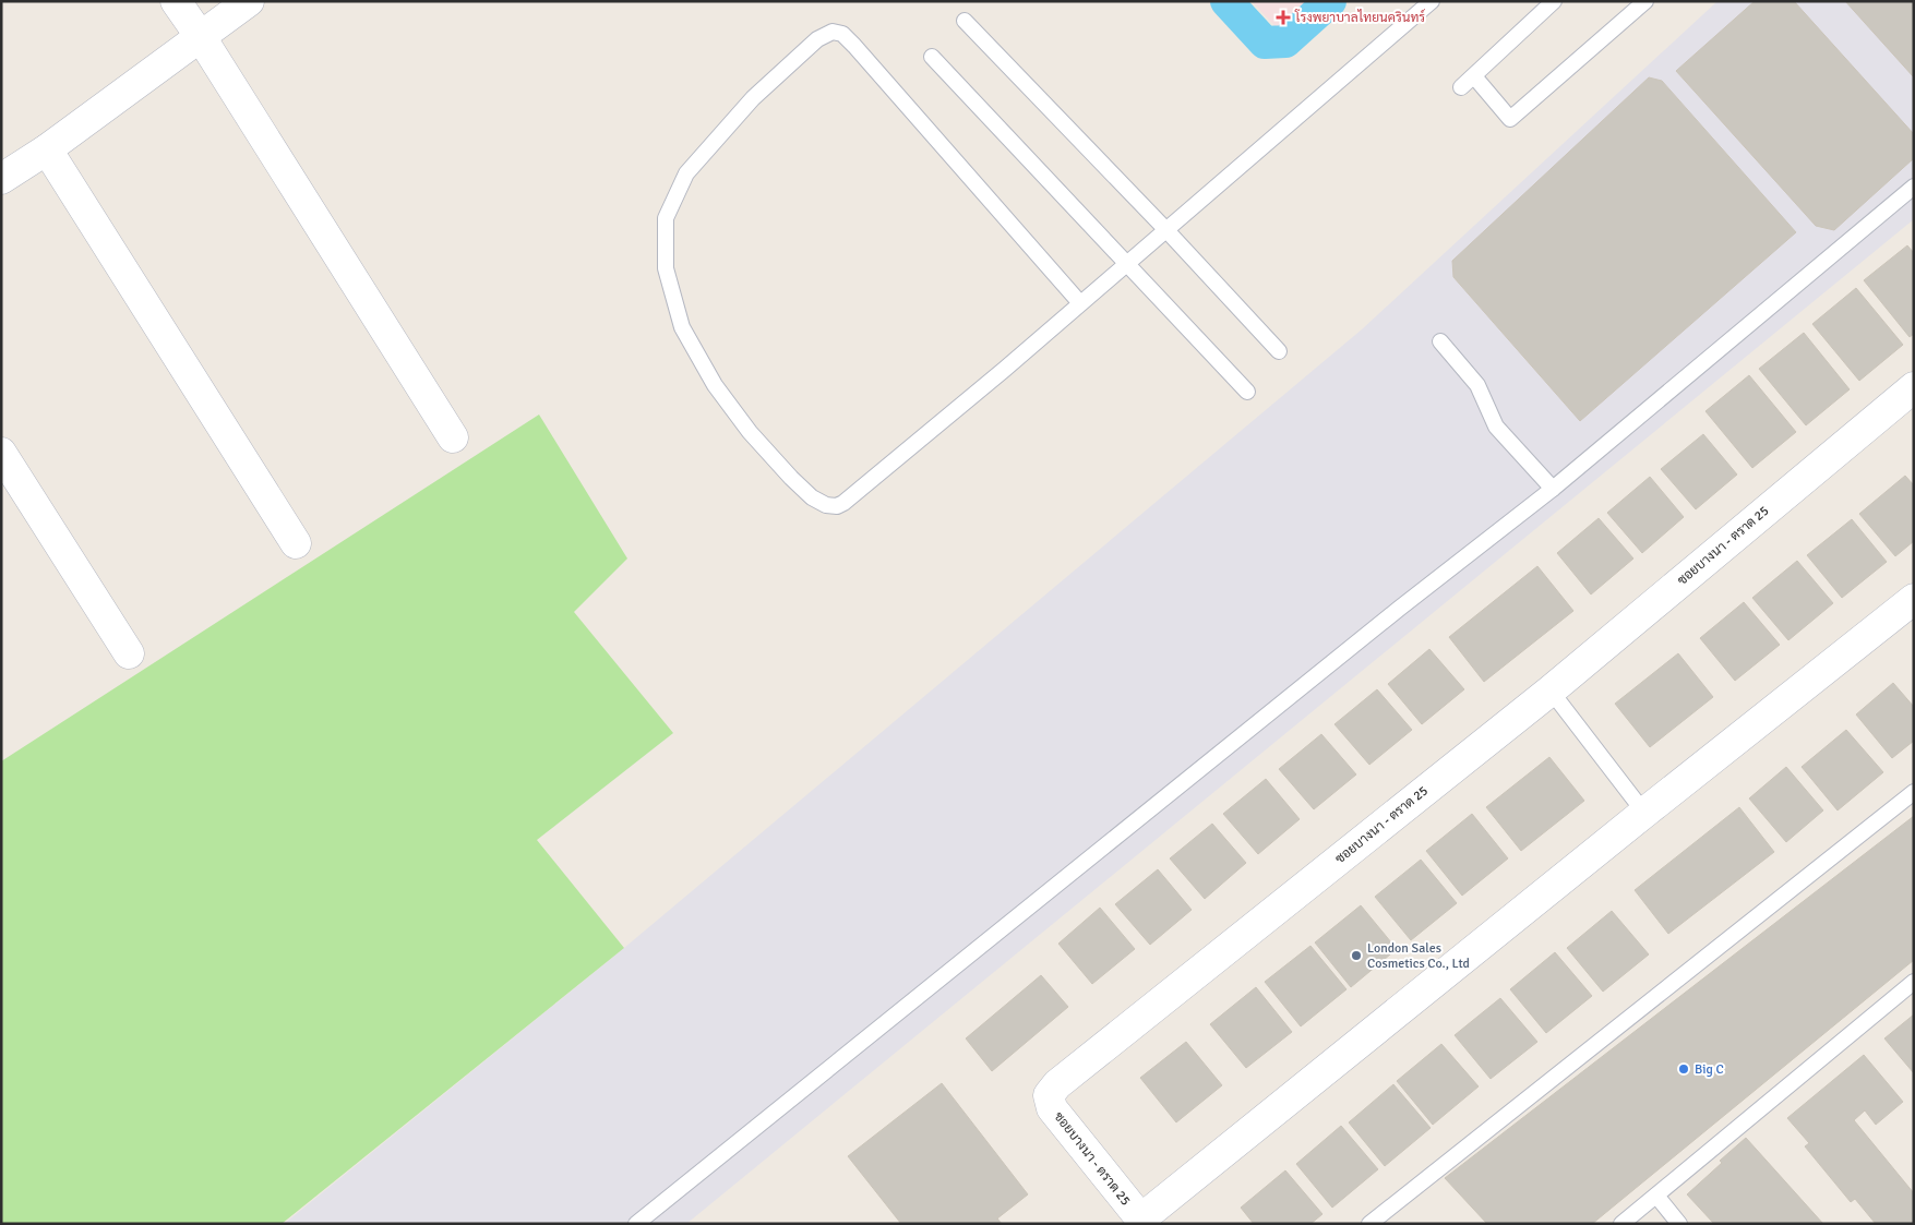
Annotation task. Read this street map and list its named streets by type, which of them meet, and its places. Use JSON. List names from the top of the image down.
{
  "streets": {
    "street": ["ซอยบางนา - ตราด 25"]
  },
  "places": {
    "health": ["โรงพยาบาลไทยนครินทร์"],
    "other": ["London Sales Cosmetics Co., Ltd", "Big C"]
  }
}
